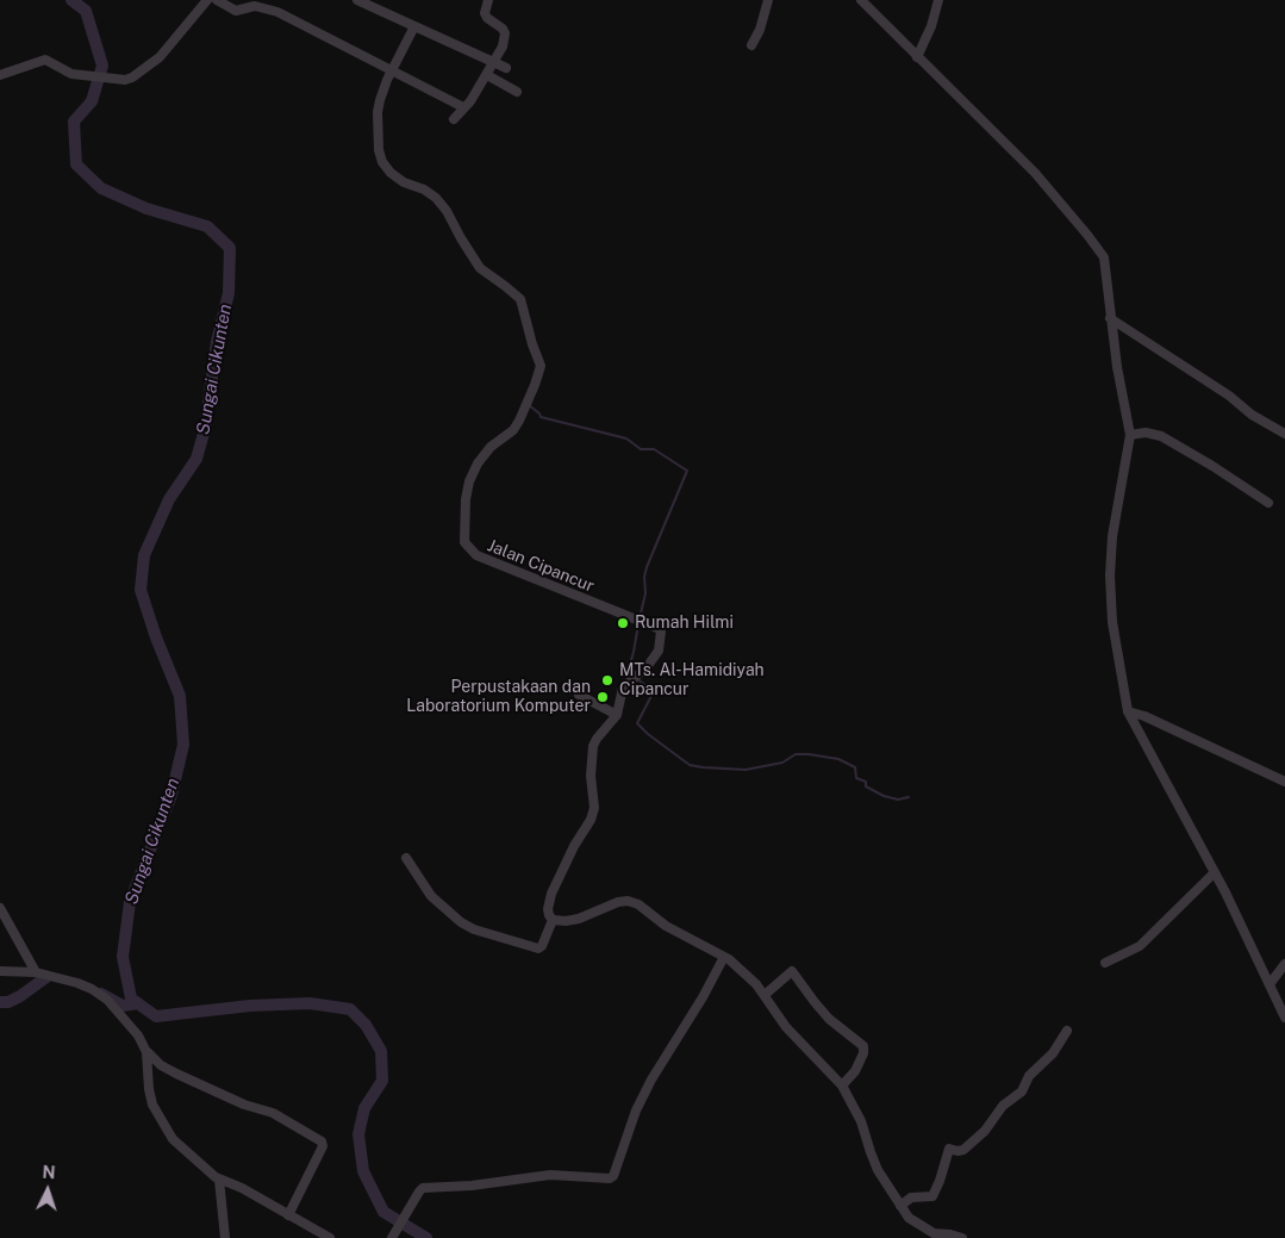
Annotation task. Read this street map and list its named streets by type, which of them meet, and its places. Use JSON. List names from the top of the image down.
{
  "streets": {
    "street": ["Jalan Cipancur"]
  },
  "water": ["Sungai Cikunten"],
  "places": ["Rumah Hilmi", "MTs. Al-Hamidiyah Cipancur", "Perpustakaan dan Laboratorium Komputer"],
  "north": "top"
}
